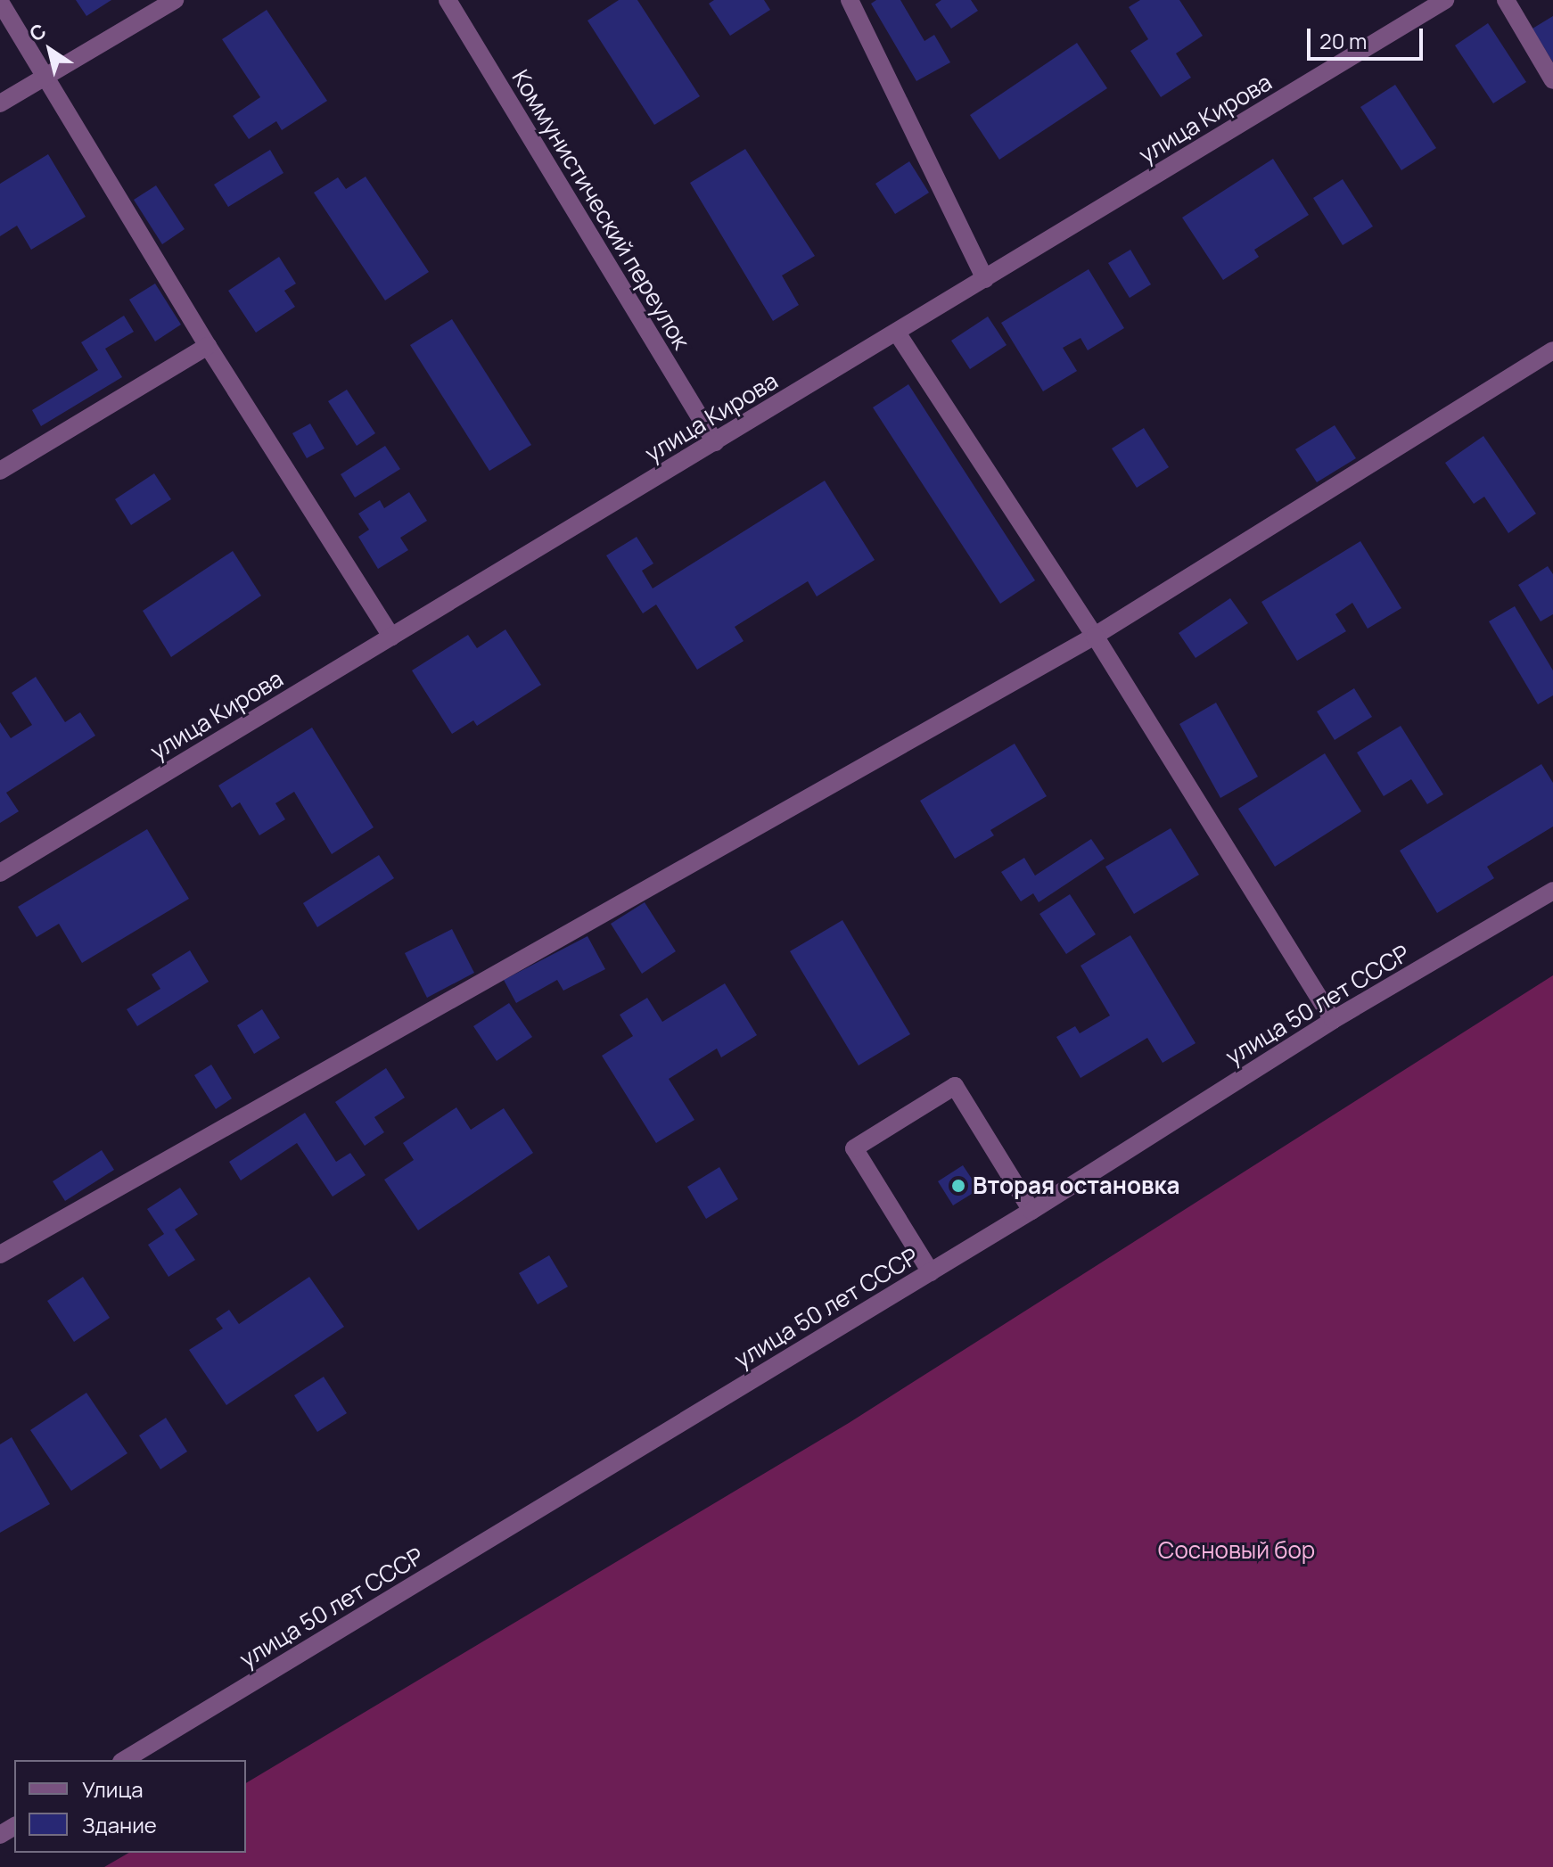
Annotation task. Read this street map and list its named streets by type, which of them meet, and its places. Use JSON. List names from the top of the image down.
{
  "streets": {
    "street": ["улица Кирова", "Коммунистический переулок", "улица 50 лет СССР"]
  },
  "crossings": [
    ["улица Кирова", "Коммунистический переулок"]
  ],
  "parks": ["Сосновый бор"],
  "places": ["Вторая остановка"],
  "legend": ["Улица", "Здание"],
  "scale_bar": "20 m",
  "north": "top left"
}
